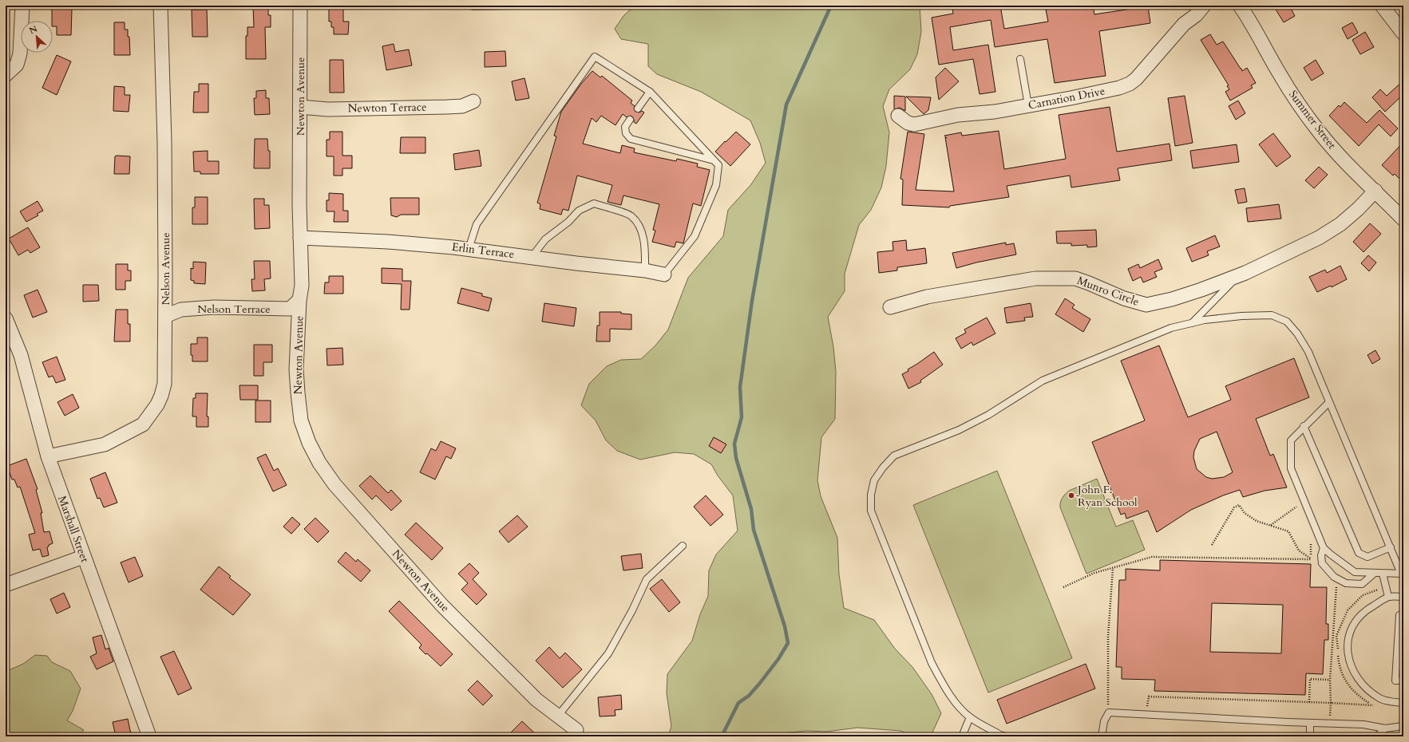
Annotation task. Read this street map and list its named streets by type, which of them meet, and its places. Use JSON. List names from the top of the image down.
{
  "streets": {
    "street": [
      "Newton Avenue",
      "Carnation Drive",
      "Newton Terrace",
      "Summer Street",
      "Erlin Terrace",
      "Nelson Avenue",
      "Munro Circle",
      "Nelson Terrace",
      "Marshall Street"
    ]
  },
  "crossings": [
    ["Newton Avenue", "Newton Terrace"],
    ["Newton Avenue", "Erlin Terrace"],
    ["Newton Avenue", "Nelson Terrace"],
    ["Summer Street", "Munro Circle"],
    ["Nelson Avenue", "Nelson Terrace"],
    ["Nelson Avenue", "Marshall Street"]
  ],
  "places": ["John F. Ryan School"],
  "north": "top left"
}
